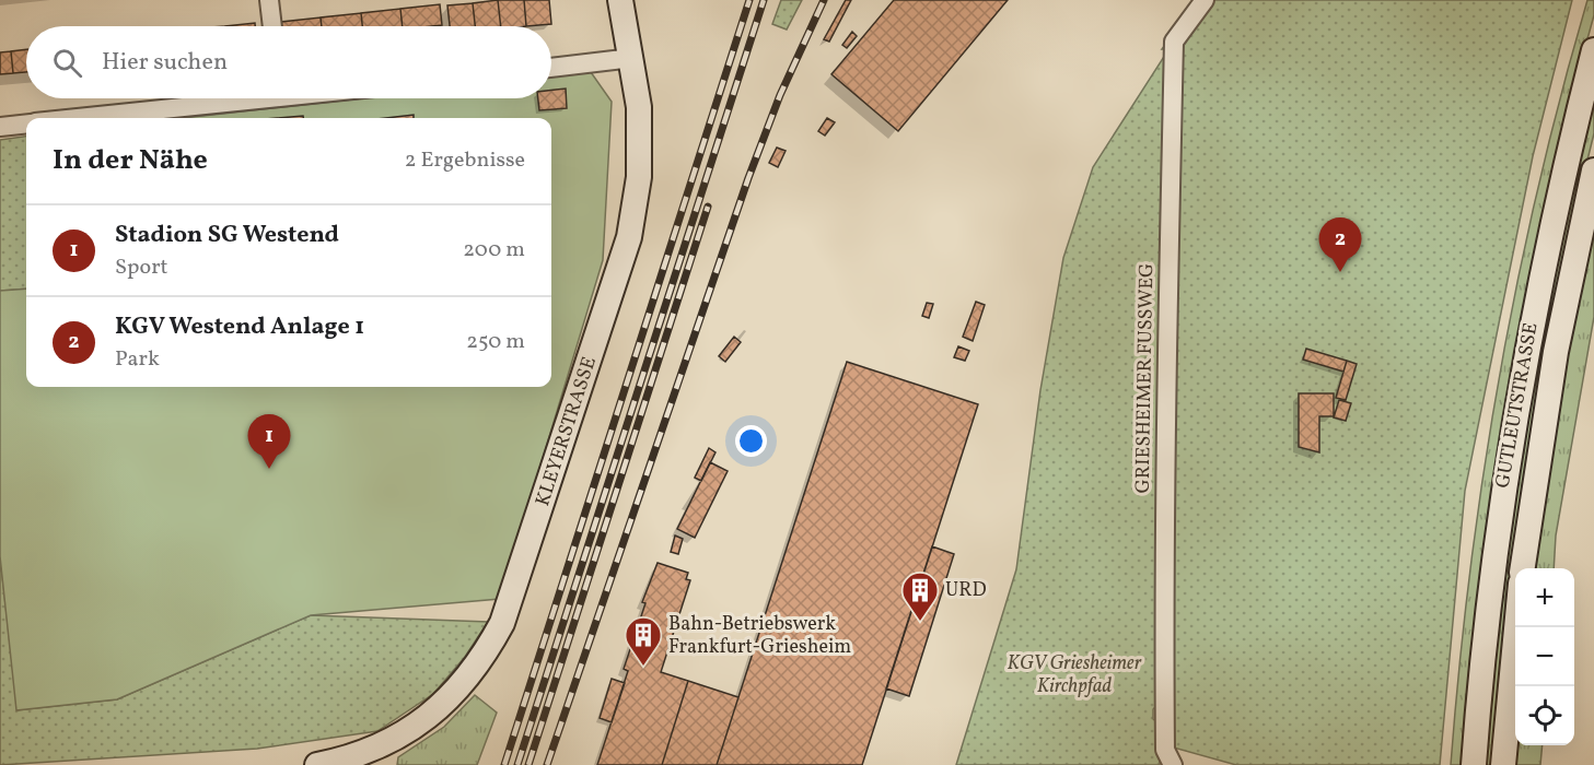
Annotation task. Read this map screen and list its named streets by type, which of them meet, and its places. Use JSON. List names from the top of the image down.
{
  "streets": {
    "main road": ["GUTLEUTSTRASSE", "KLEYERSTRASSE"],
    "street": ["GRIESHEIMER FUSSWEG"]
  },
  "parks": ["KGV Griesheimer Kirchpfad"],
  "places": {
    "building": ["URD", "Bahn-Betriebswerk Frankfurt-Griesheim"]
  },
  "page": {
    "search": "Hier suchen",
    "heading": ["In der Nähe", "2 Ergebnisse"],
    "list": [
      {
        "mark": "1",
        "name": "Stadion SG Westend",
        "note": "Sport",
        "value": "200 m"
      },
      {
        "mark": "2",
        "name": "KGV Westend Anlage 1",
        "note": "Park",
        "value": "250 m"
      }
    ],
    "pins": ["2", "1"],
    "map_buttons": ["+", "−"]
  }
}
